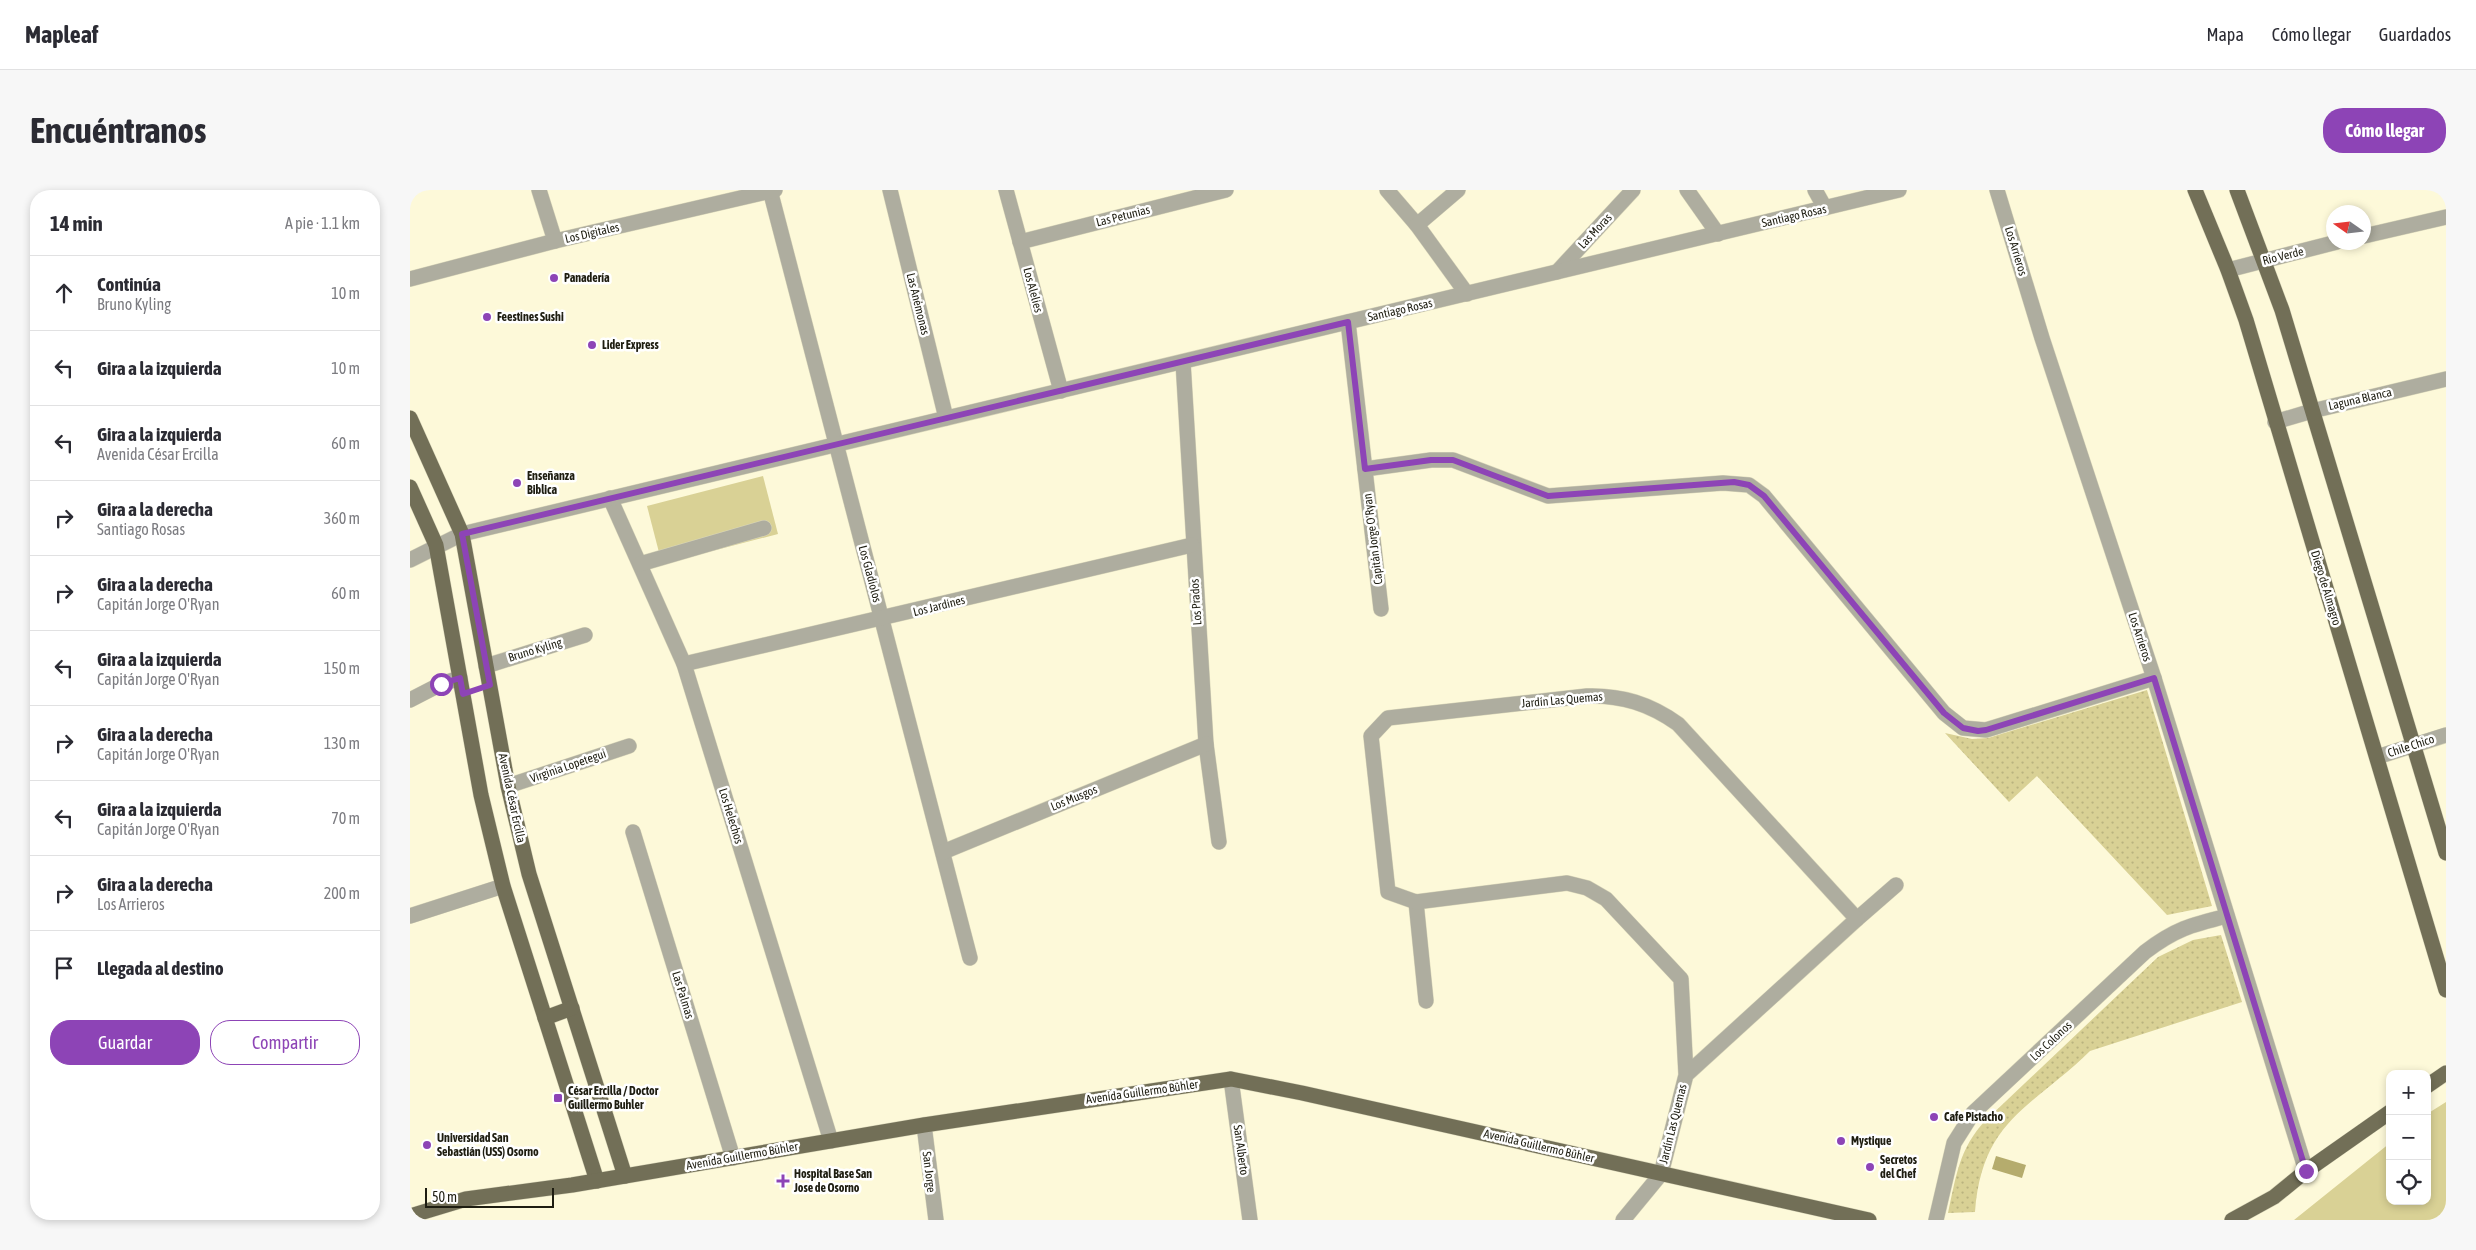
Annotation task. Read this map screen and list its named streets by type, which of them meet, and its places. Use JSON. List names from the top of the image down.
{
  "streets": {
    "main road": ["Diego de Almagro", "Avenida César Ercilla", "Avenida Guillermo Bühler"],
    "street": [
      "Las Petunias",
      "Santiago Rosas",
      "Las Moras",
      "Los Digitales",
      "Los Arrieros",
      "Río Verde",
      "Los Alelies",
      "Las Anémonas",
      "Laguna Blanca",
      "Capitán Jorge O'Ryan",
      "Los Gladiolos",
      "Los Prados",
      "Los Jardines",
      "Bruno Kyling",
      "Jardín Las Quemas",
      "Chile Chico",
      "Virginia Lopetegui",
      "Los Musgos",
      "Los Helechos",
      "Las Palmas",
      "Los Colonos",
      "San Alberto",
      "San Jorge"
    ]
  },
  "crossings": [
    ["Las Petunias", "Los Alelies"],
    ["Santiago Rosas", "Las Moras"],
    ["Santiago Rosas", "Los Alelies"],
    ["Santiago Rosas", "Las Anémonas"],
    ["Santiago Rosas", "Capitán Jorge O'Ryan"],
    ["Santiago Rosas", "Los Gladiolos"],
    ["Santiago Rosas", "Los Prados"],
    ["Santiago Rosas", "Avenida César Ercilla"],
    ["Santiago Rosas", "Los Helechos"],
    ["Los Digitales", "Los Gladiolos"],
    ["Los Arrieros", "Los Colonos"],
    ["Río Verde", "Diego de Almagro"],
    ["Laguna Blanca", "Diego de Almagro"],
    ["Los Gladiolos", "Los Jardines"],
    ["Los Gladiolos", "Los Musgos"],
    ["Diego de Almagro", "Chile Chico"],
    ["Los Prados", "Los Jardines"],
    ["Los Prados", "Los Musgos"],
    ["Los Jardines", "Los Helechos"],
    ["Bruno Kyling", "Avenida César Ercilla"],
    ["Jardín Las Quemas", "Avenida Guillermo Bühler"],
    ["Virginia Lopetegui", "Avenida César Ercilla"],
    ["Avenida César Ercilla", "Avenida Guillermo Bühler"],
    ["Los Helechos", "Avenida Guillermo Bühler"],
    ["Las Palmas", "Avenida Guillermo Bühler"],
    ["Avenida Guillermo Bühler", "San Alberto"],
    ["Avenida Guillermo Bühler", "San Jorge"]
  ],
  "places": {
    "other": [
      "Panadería",
      "Feestines Sushi",
      "Lider Express",
      "Enseñanza Biblica",
      "Cafe Pistacho",
      "Mystique",
      "Universidad San Sebastián (USS) Osorno",
      "Secretos del Chef"
    ],
    "transit": ["César Ercilla / Doctor Guillermo Buhler"],
    "health": ["Hospital Base San Jose de Osorno"]
  },
  "scale_bar": "50 m",
  "north": "left",
  "page": {
    "header": "Mapleaf",
    "nav": ["Mapa", "Cómo llegar", "Guardados"],
    "buttons": [
      "Cómo llegar",
      ["Guardar", "Compartir"]
    ],
    "title": "Encuéntranos",
    "heading": ["14 min", "A pie · 1.1 km"],
    "list": [
      ["Continúa", "Bruno Kyling", "10 m"],
      ["Gira a la izquierda", "10 m"],
      ["Gira a la izquierda", "Avenida César Ercilla", "60 m"],
      ["Gira a la derecha", "Santiago Rosas", "360 m"],
      ["Gira a la derecha", "Capitán Jorge O'Ryan", "60 m"],
      ["Gira a la izquierda", "Capitán Jorge O'Ryan", "150 m"],
      ["Gira a la derecha", "Capitán Jorge O'Ryan", "130 m"],
      ["Gira a la izquierda", "Capitán Jorge O'Ryan", "70 m"],
      ["Gira a la derecha", "Los Arrieros", "200 m"],
      "Llegada al destino"
    ],
    "map_buttons": ["+", "−"],
    "scale": "50 m"
  }
}
